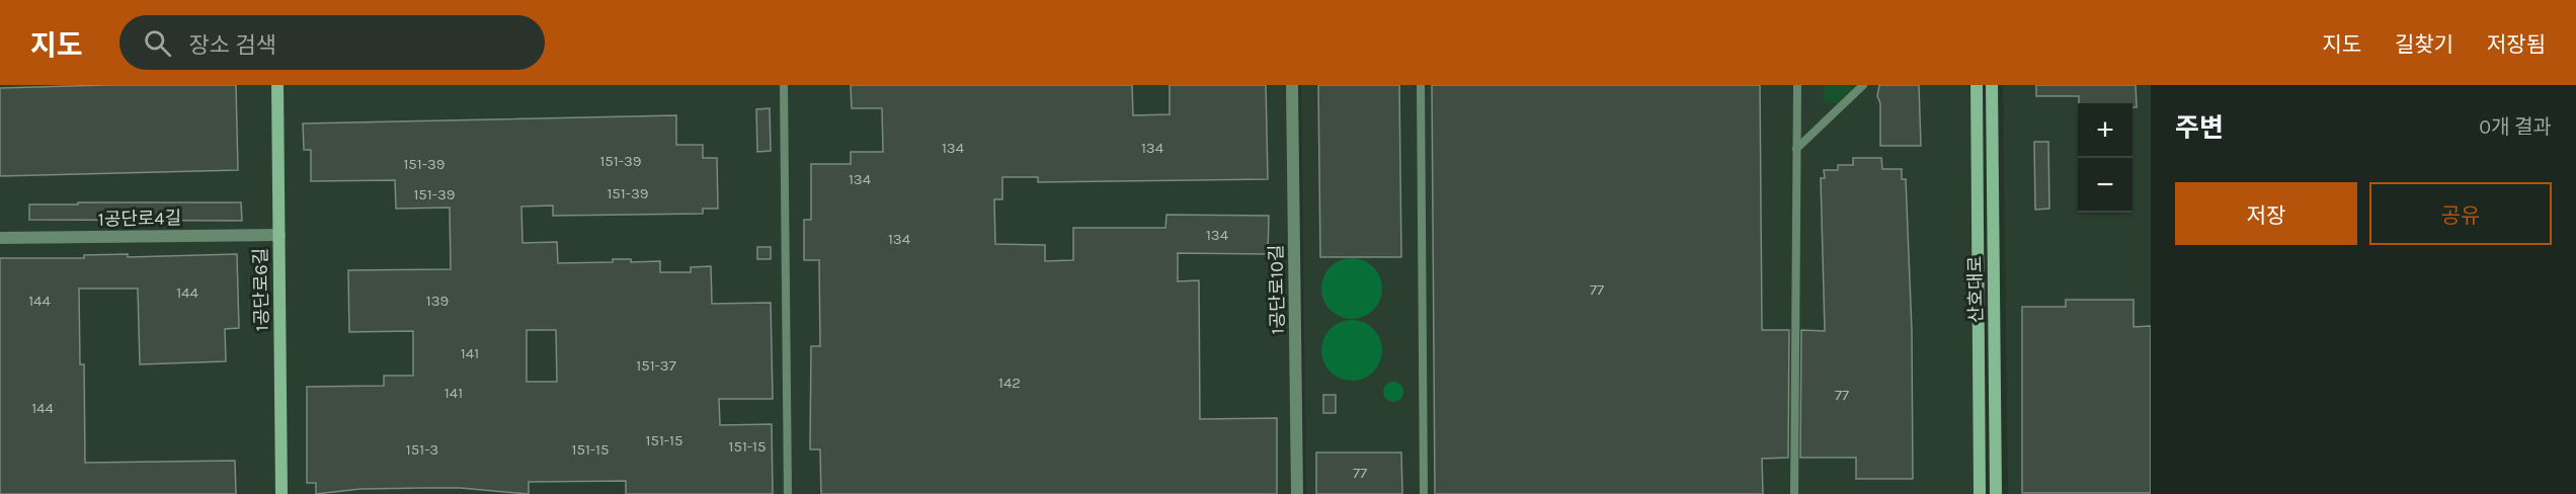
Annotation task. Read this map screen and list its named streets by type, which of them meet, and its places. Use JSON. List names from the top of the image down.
{
  "streets": {
    "main road": ["1공단로6길", "산호대로"],
    "street": ["1공단로4길", "1공단로10길"]
  },
  "crossings": [
    ["1공단로4길", "1공단로6길"]
  ],
  "house_numbers": [
    "134",
    "134",
    "151-39",
    "151-39",
    "134",
    "151-39",
    "151-39",
    "134",
    "134",
    "77",
    "144",
    "144",
    "139",
    "141",
    "151-37",
    "142",
    "141",
    "77",
    "144",
    "151-15",
    "151-15",
    "151-3",
    "151-15",
    "77"
  ],
  "page": {
    "header": "지도",
    "search": "장소 검색",
    "nav": ["지도", "길찾기", "저장됨"],
    "heading": ["주변", "0개 결과"],
    "map_buttons": ["+", "−"],
    "buttons": ["저장", "공유"]
  }
}
